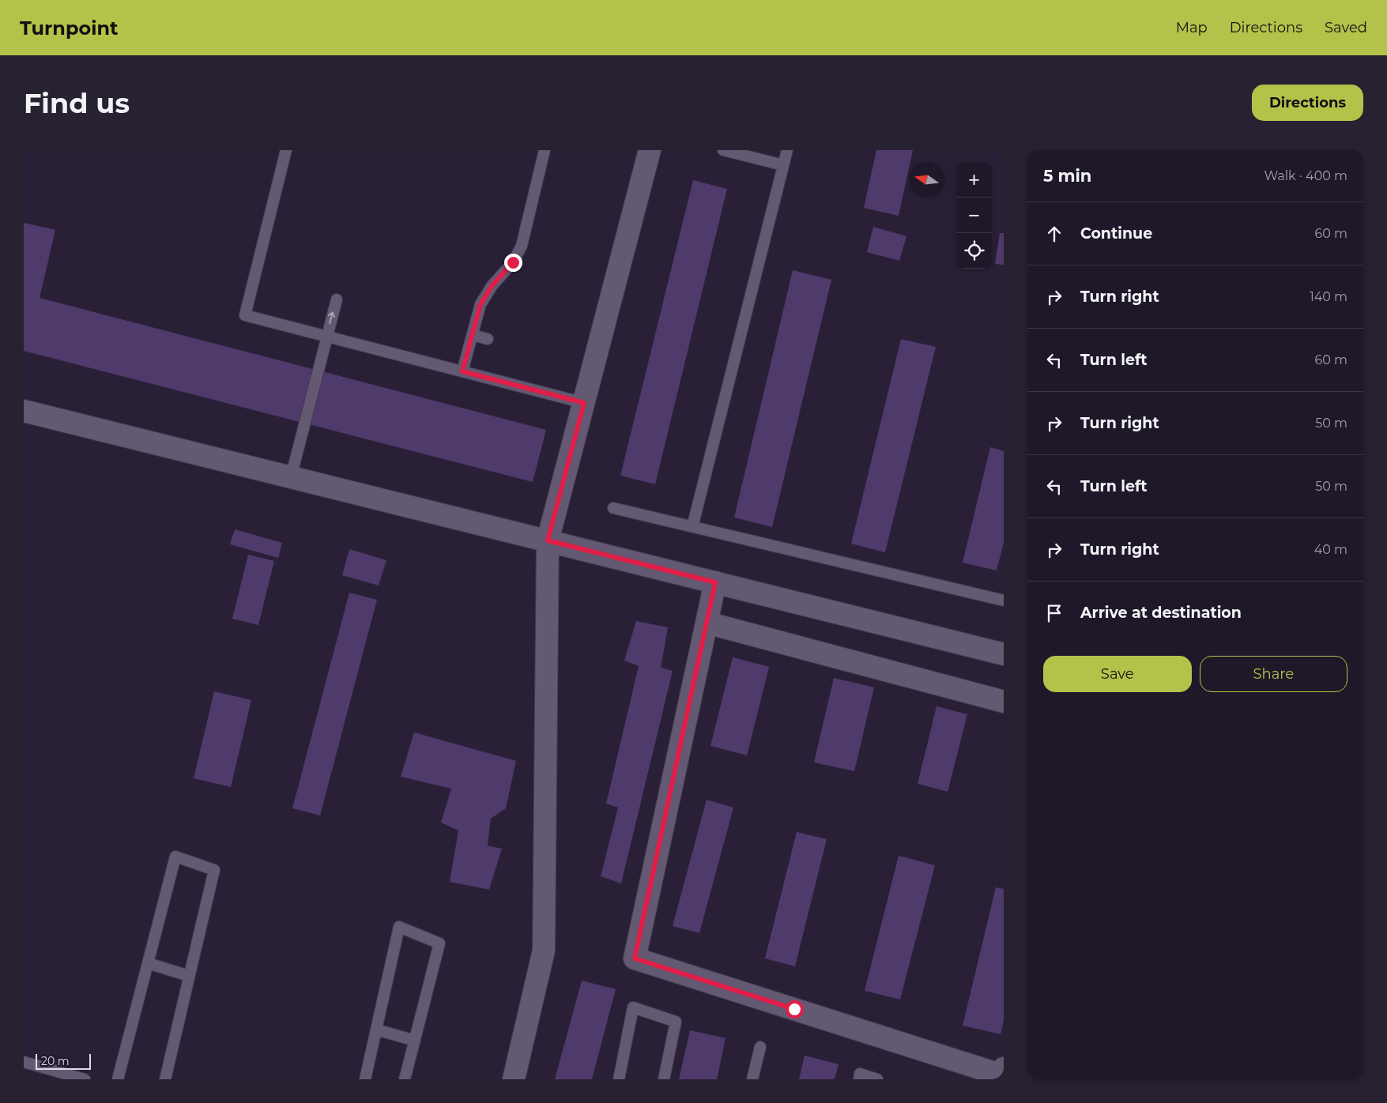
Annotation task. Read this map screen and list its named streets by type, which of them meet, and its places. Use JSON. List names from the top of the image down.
{
  "scale_bar": "20 m",
  "north": "left",
  "page": {
    "header": "Turnpoint",
    "nav": ["Map", "Directions", "Saved"],
    "buttons": [
      "Directions",
      ["Save", "Share"]
    ],
    "title": "Find us",
    "heading": ["5 min", "Walk · 400 m"],
    "map_buttons": ["+", "−"],
    "list": [
      ["Continue", "60 m"],
      ["Turn right", "140 m"],
      ["Turn left", "60 m"],
      ["Turn right", "50 m"],
      ["Turn left", "50 m"],
      ["Turn right", "40 m"],
      "Arrive at destination"
    ],
    "scale": "20 m"
  }
}
